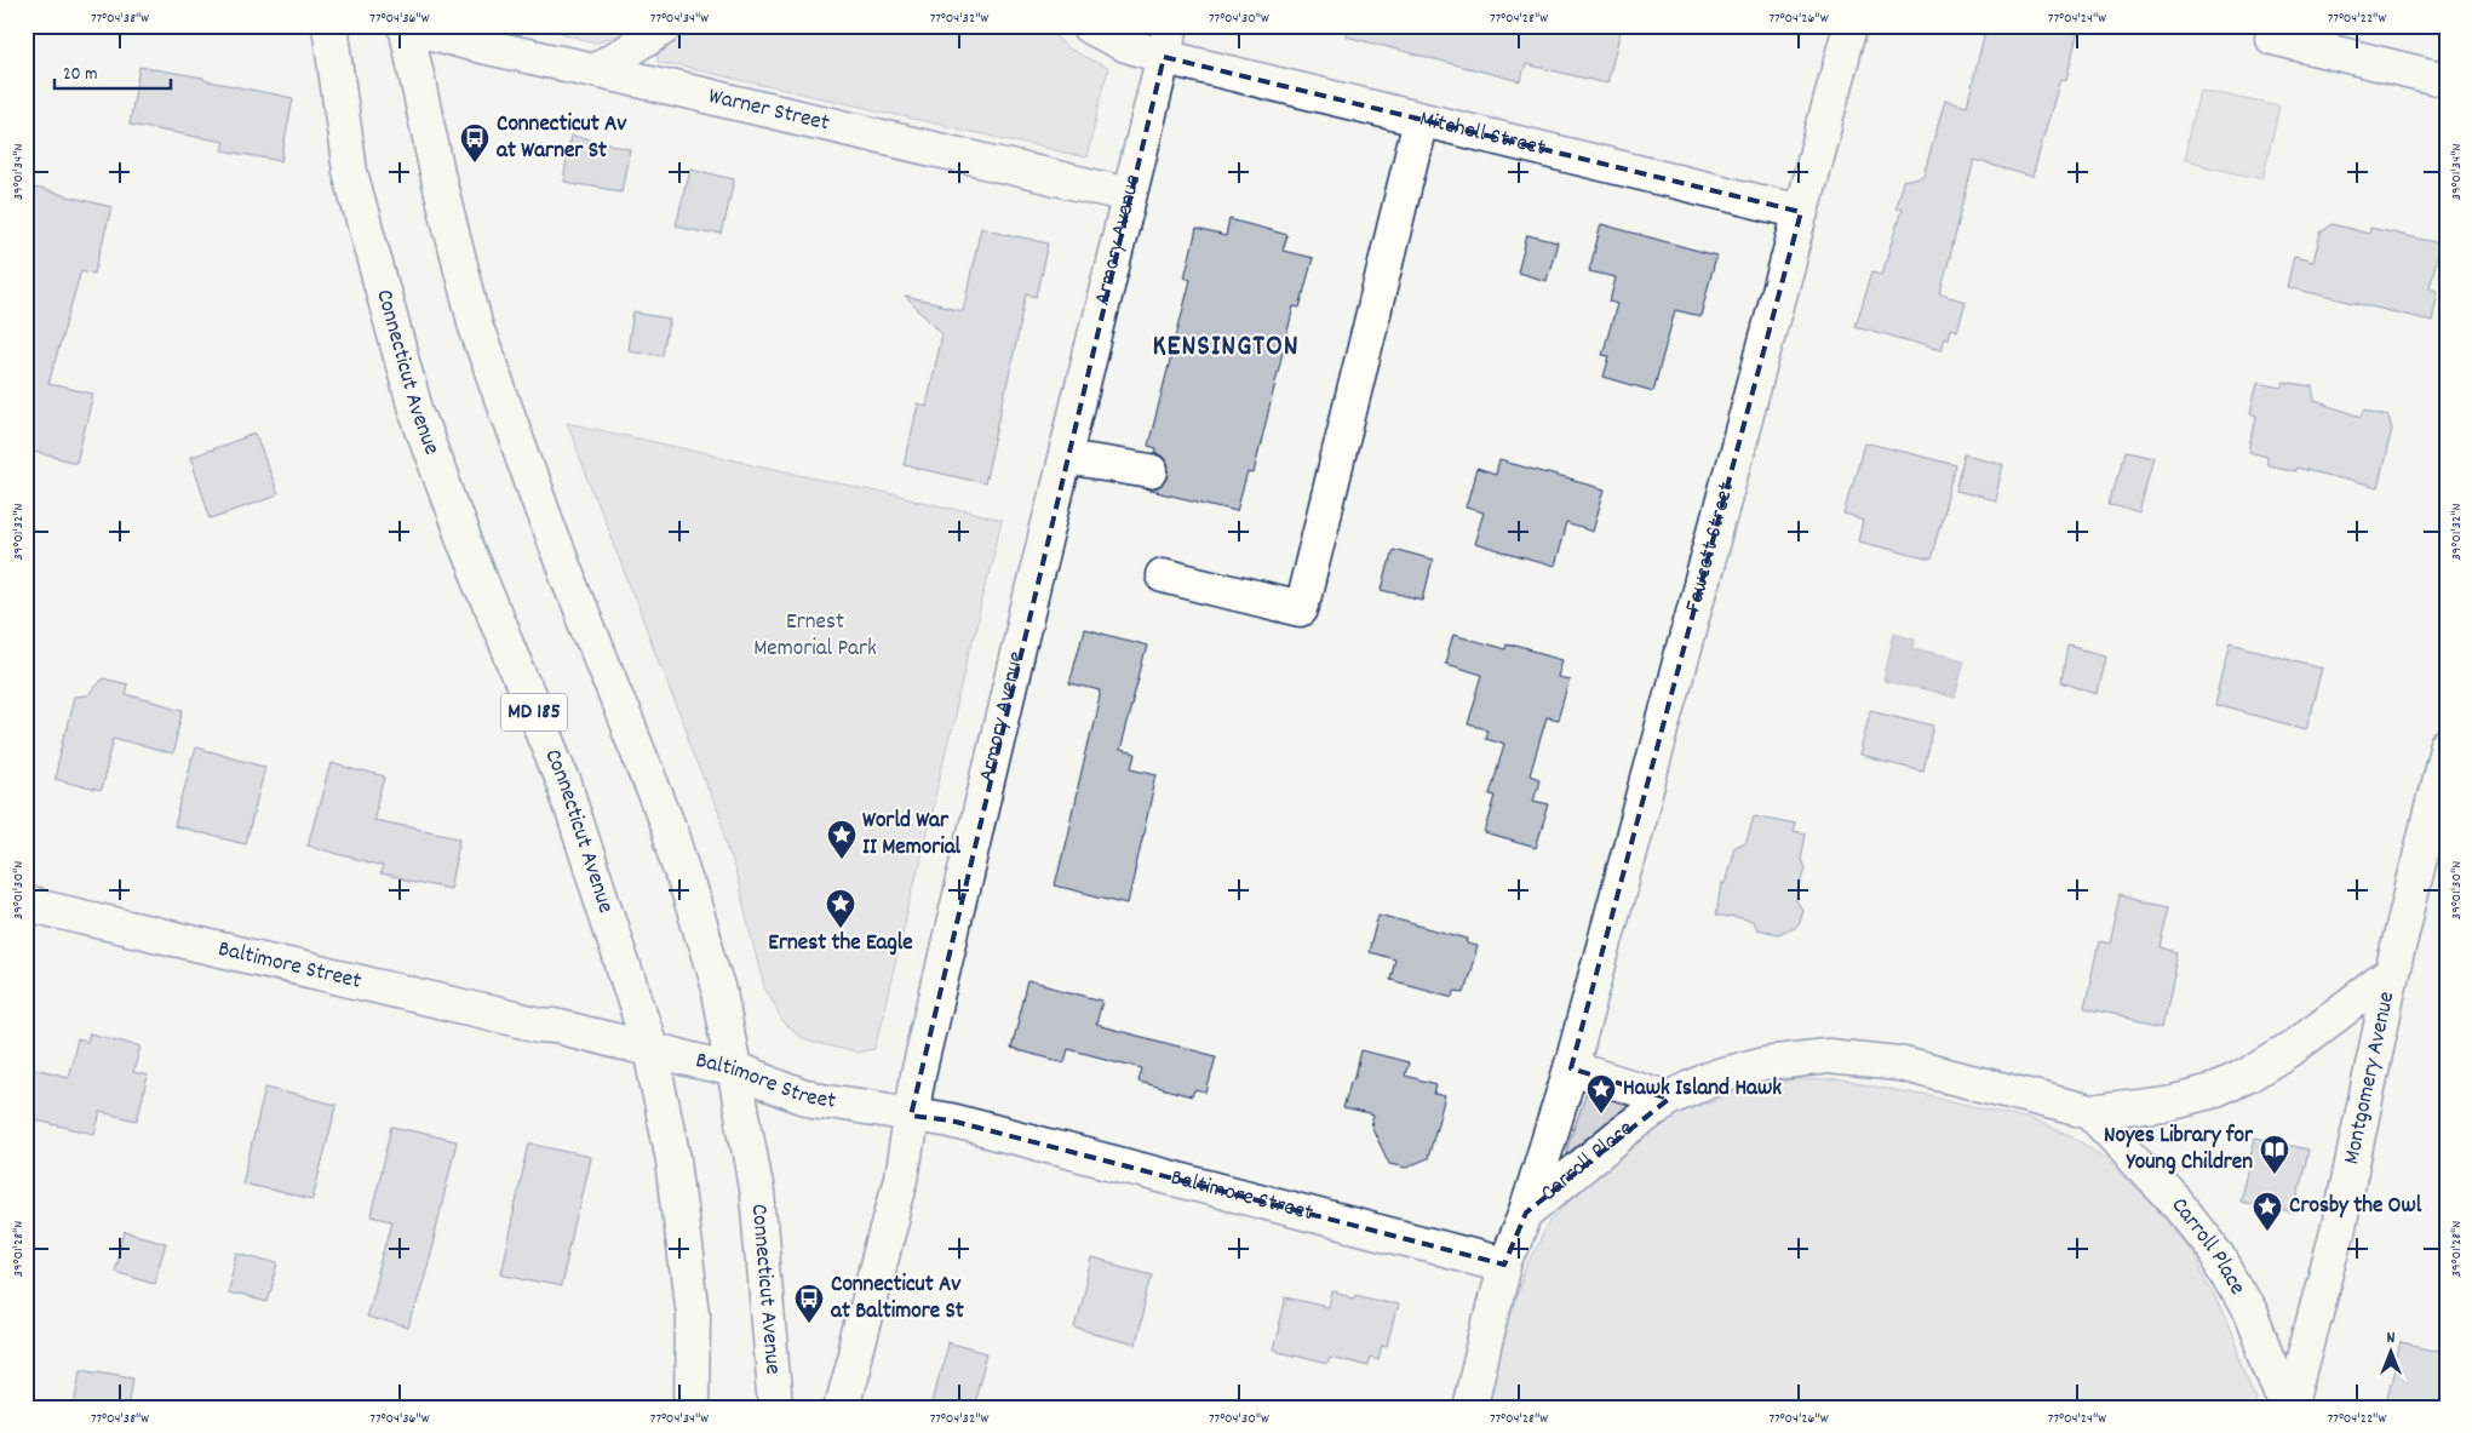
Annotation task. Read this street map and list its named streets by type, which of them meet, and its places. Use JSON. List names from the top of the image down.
{
  "streets": {
    "street": [
      "Warner Street",
      "Mitchell Street",
      "Armory Avenue",
      "Connecticut Avenue",
      "Fawcett Street",
      "MD 185",
      "Baltimore Street",
      "Montgomery Avenue",
      "Carroll Place"
    ]
  },
  "crossings": [
    ["Warner Street", "Armory Avenue"],
    ["Warner Street", "Connecticut Avenue"],
    ["Mitchell Street", "Armory Avenue"],
    ["Mitchell Street", "Fawcett Street"],
    ["Armory Avenue", "Baltimore Street"],
    ["Connecticut Avenue", "Baltimore Street"],
    ["Fawcett Street", "Carroll Place"],
    ["Baltimore Street", "Carroll Place"],
    ["Montgomery Avenue", "Carroll Place"]
  ],
  "districts": ["KENSINGTON"],
  "parks": ["Ernest Memorial Park"],
  "places": {
    "bus stop": ["Connecticut Av at Warner St", "Connecticut Av at Baltimore St"],
    "place": [
      "World War II Memorial",
      "Ernest the Eagle",
      "Hawk Island Hawk",
      "Crosby the Owl"
    ],
    "library": ["Noyes Library for Young Children"]
  },
  "scale_bar": "20 m",
  "north": "top",
  "coordinates": [
    "77°04'38\"W",
    "77°04'36\"W",
    "77°04'34\"W",
    "77°04'32\"W",
    "77°04'30\"W",
    "77°04'28\"W",
    "77°04'26\"W",
    "77°04'24\"W",
    "77°04'22\"W",
    "39°01'34\"N",
    "39°01'32\"N",
    "39°01'30\"N",
    "39°01'28\"N"
  ]
}
